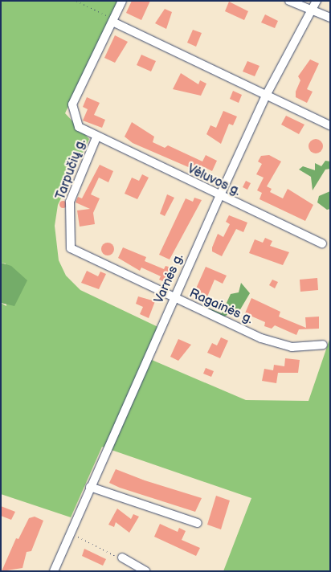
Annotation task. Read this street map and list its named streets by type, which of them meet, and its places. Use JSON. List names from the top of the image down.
{
  "streets": {
    "street": [
      "Tarpučių g.",
      "Vėluvos g.",
      "Varnės g.",
      "Ragainės g."
    ]
  },
  "crossings": [
    ["Tarpučių g.", "Vėluvos g."],
    ["Tarpučių g.", "Ragainės g."],
    ["Vėluvos g.", "Varnės g."],
    ["Varnės g.", "Ragainės g."]
  ]
}
